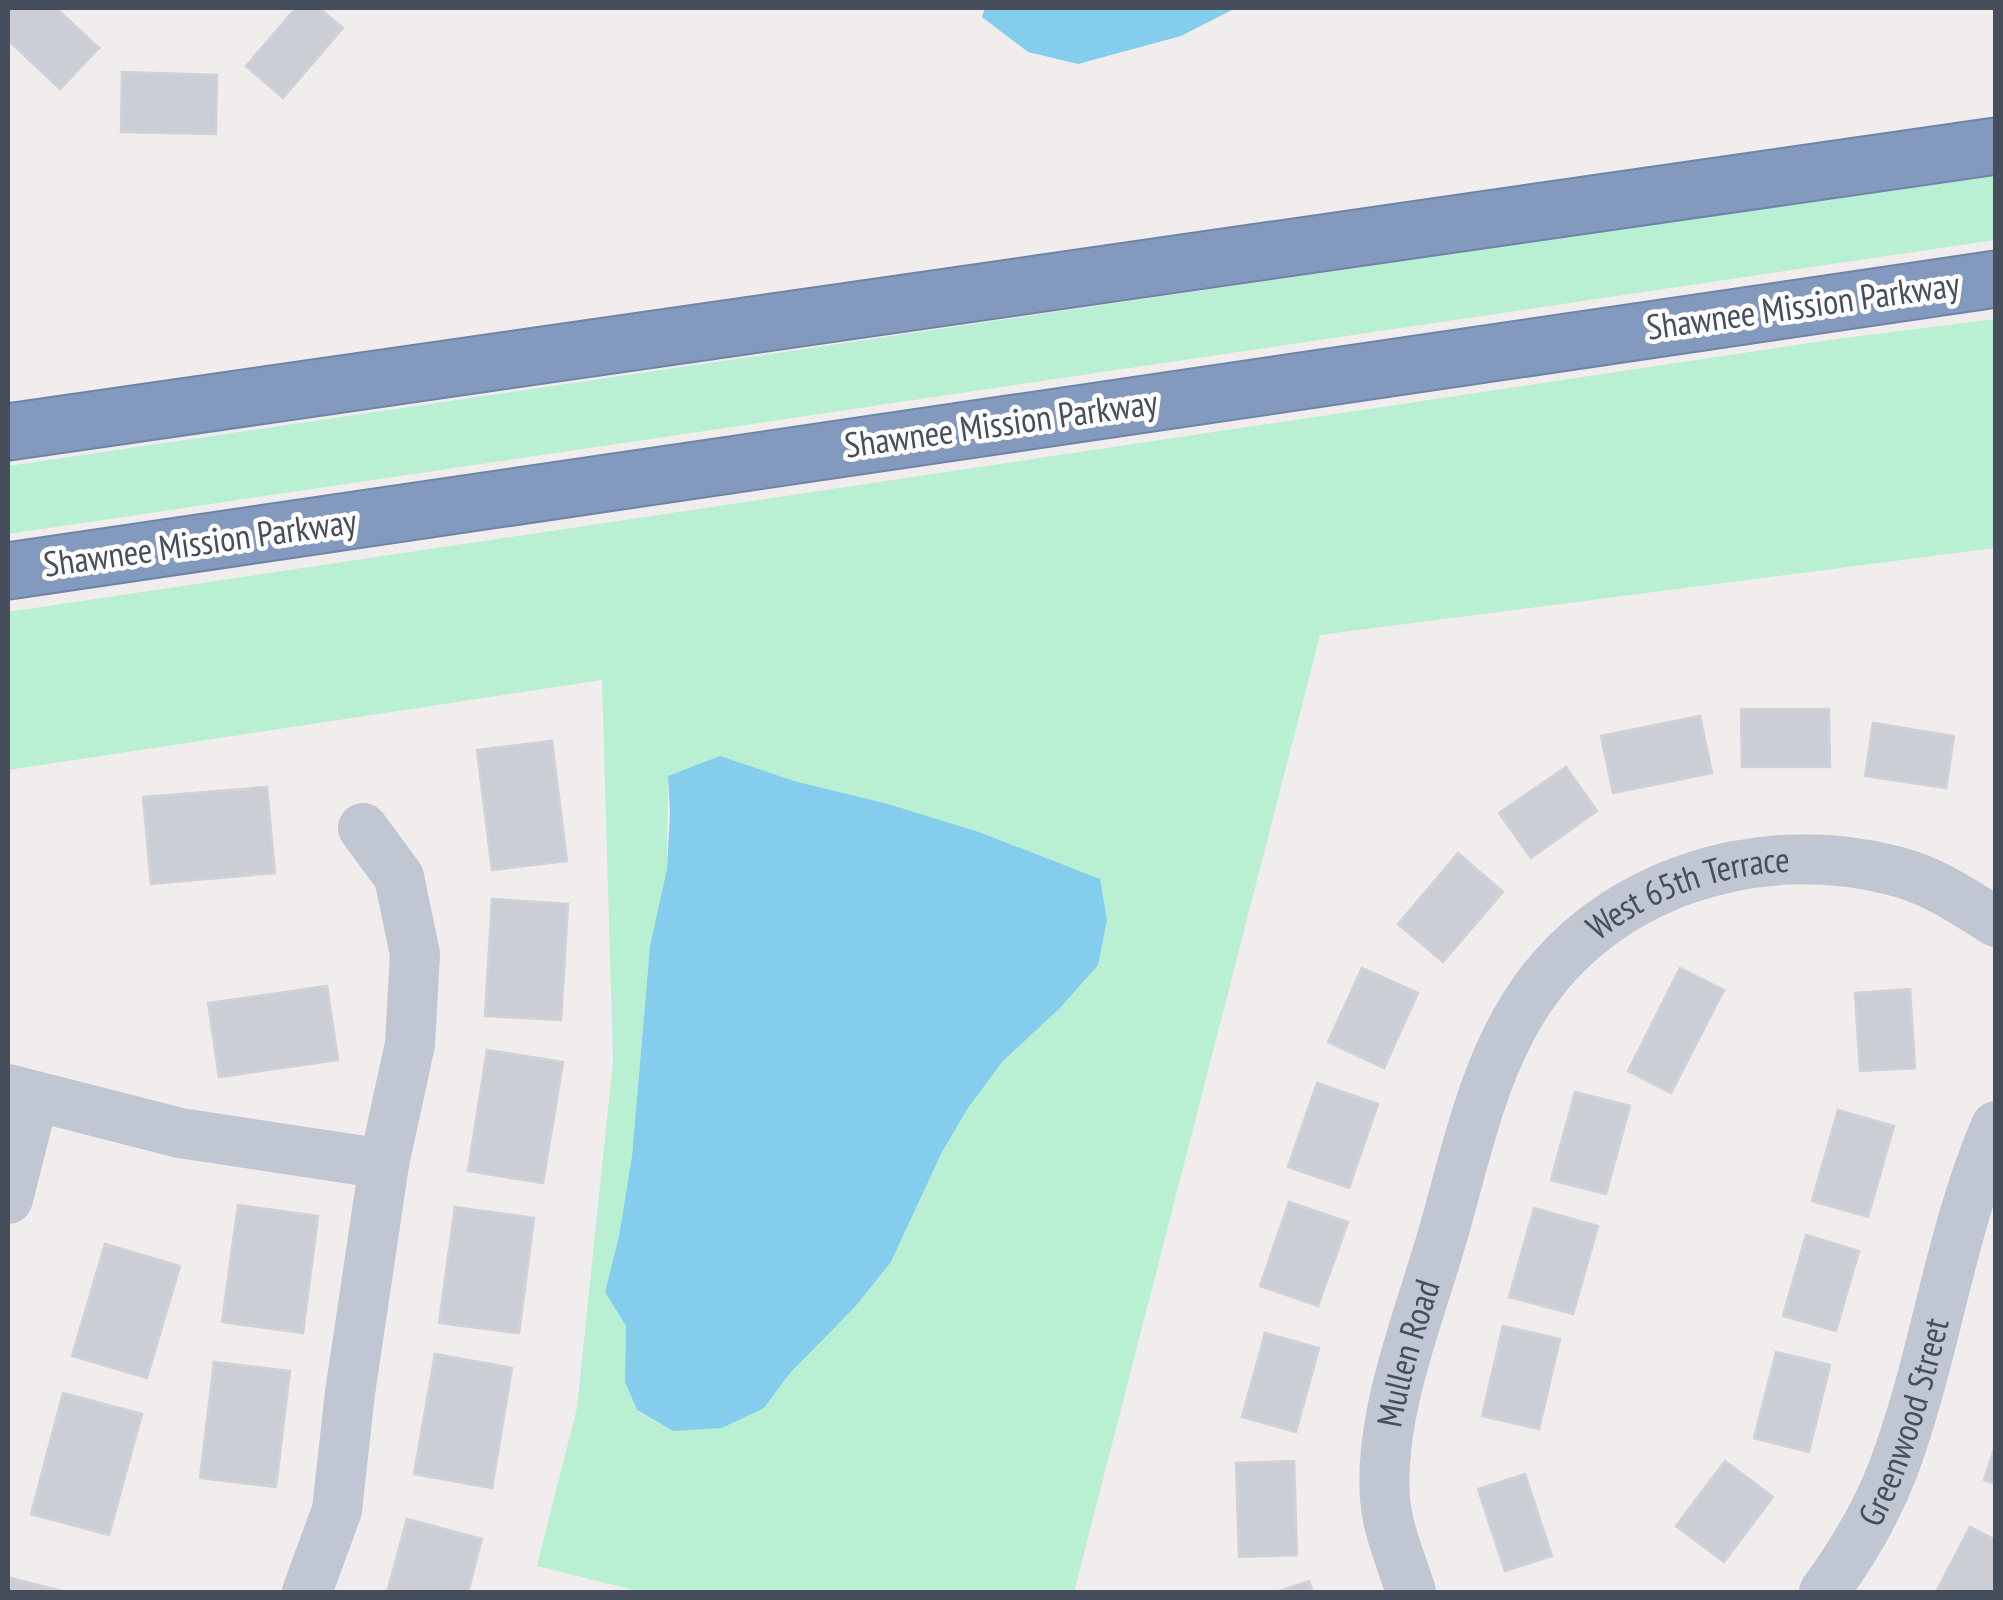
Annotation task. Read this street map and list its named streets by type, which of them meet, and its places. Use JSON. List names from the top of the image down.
{
  "streets": {
    "highway": ["Shawnee Mission Parkway"],
    "street": ["West 65th Terrace", "Mullen Road", "Greenwood Street"]
  },
  "crossings": [
    ["West 65th Terrace", "Mullen Road"]
  ]
}
